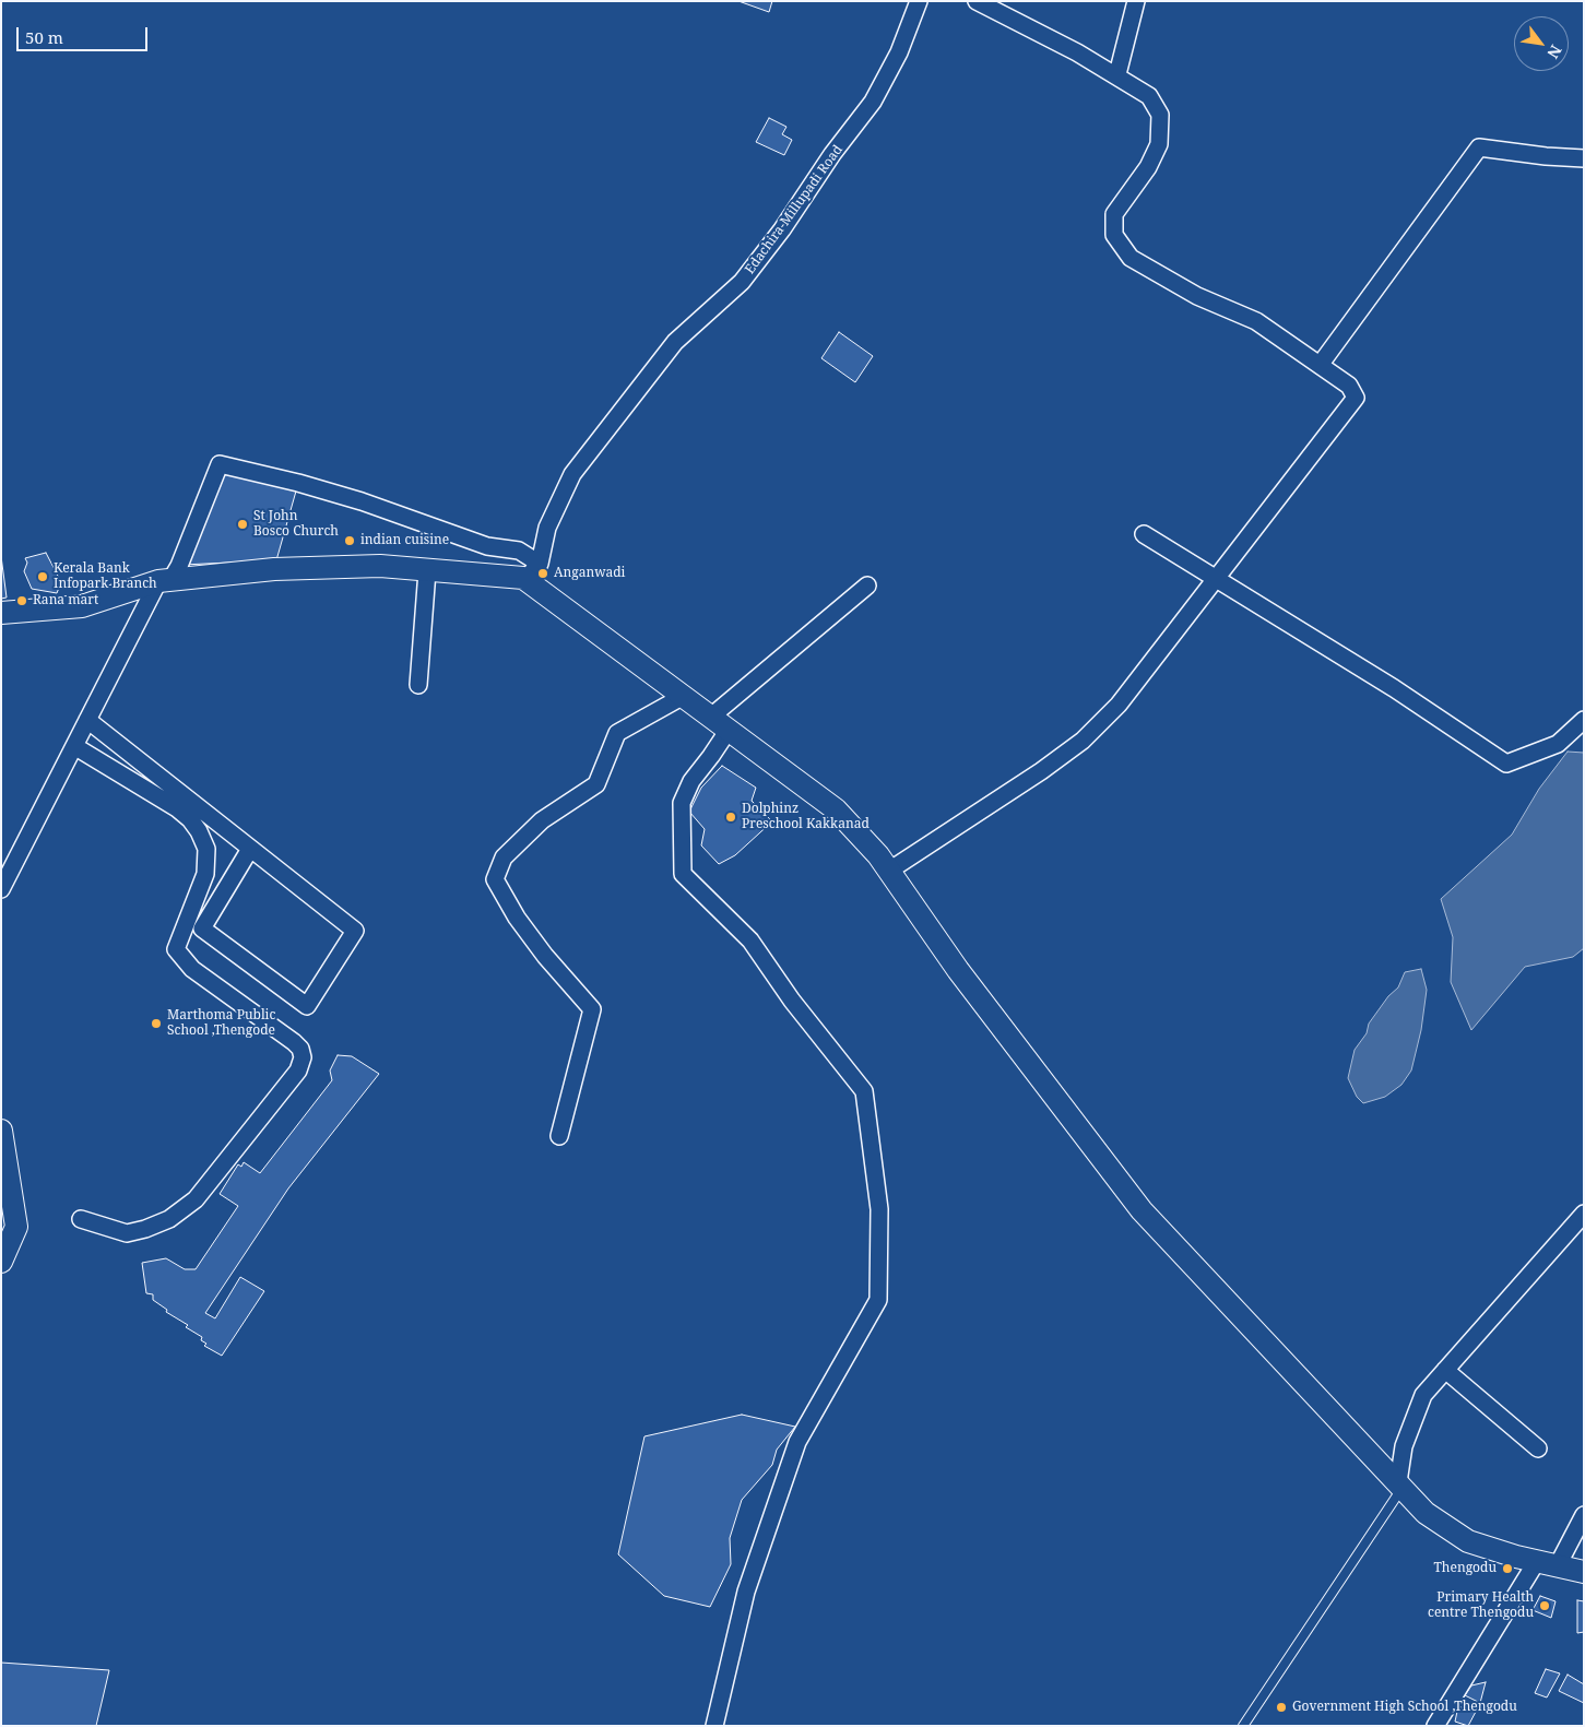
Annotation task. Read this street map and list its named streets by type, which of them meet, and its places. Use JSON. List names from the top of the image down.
{
  "streets": {
    "street": ["Edachira-Millupadi Road"]
  },
  "places": [
    "St John Bosco Church",
    "indian cuisine",
    "Anganwadi",
    "Kerala Bank Infopark Branch",
    "Rana mart",
    "Dolphinz Preschool Kakkanad",
    "Marthoma Public School ,Thengode",
    "Thengodu",
    "Primary Health centre Thengodu",
    "Government High School ,Thengodu"
  ],
  "scale_bar": "50 m",
  "north": "bottom right"
}
